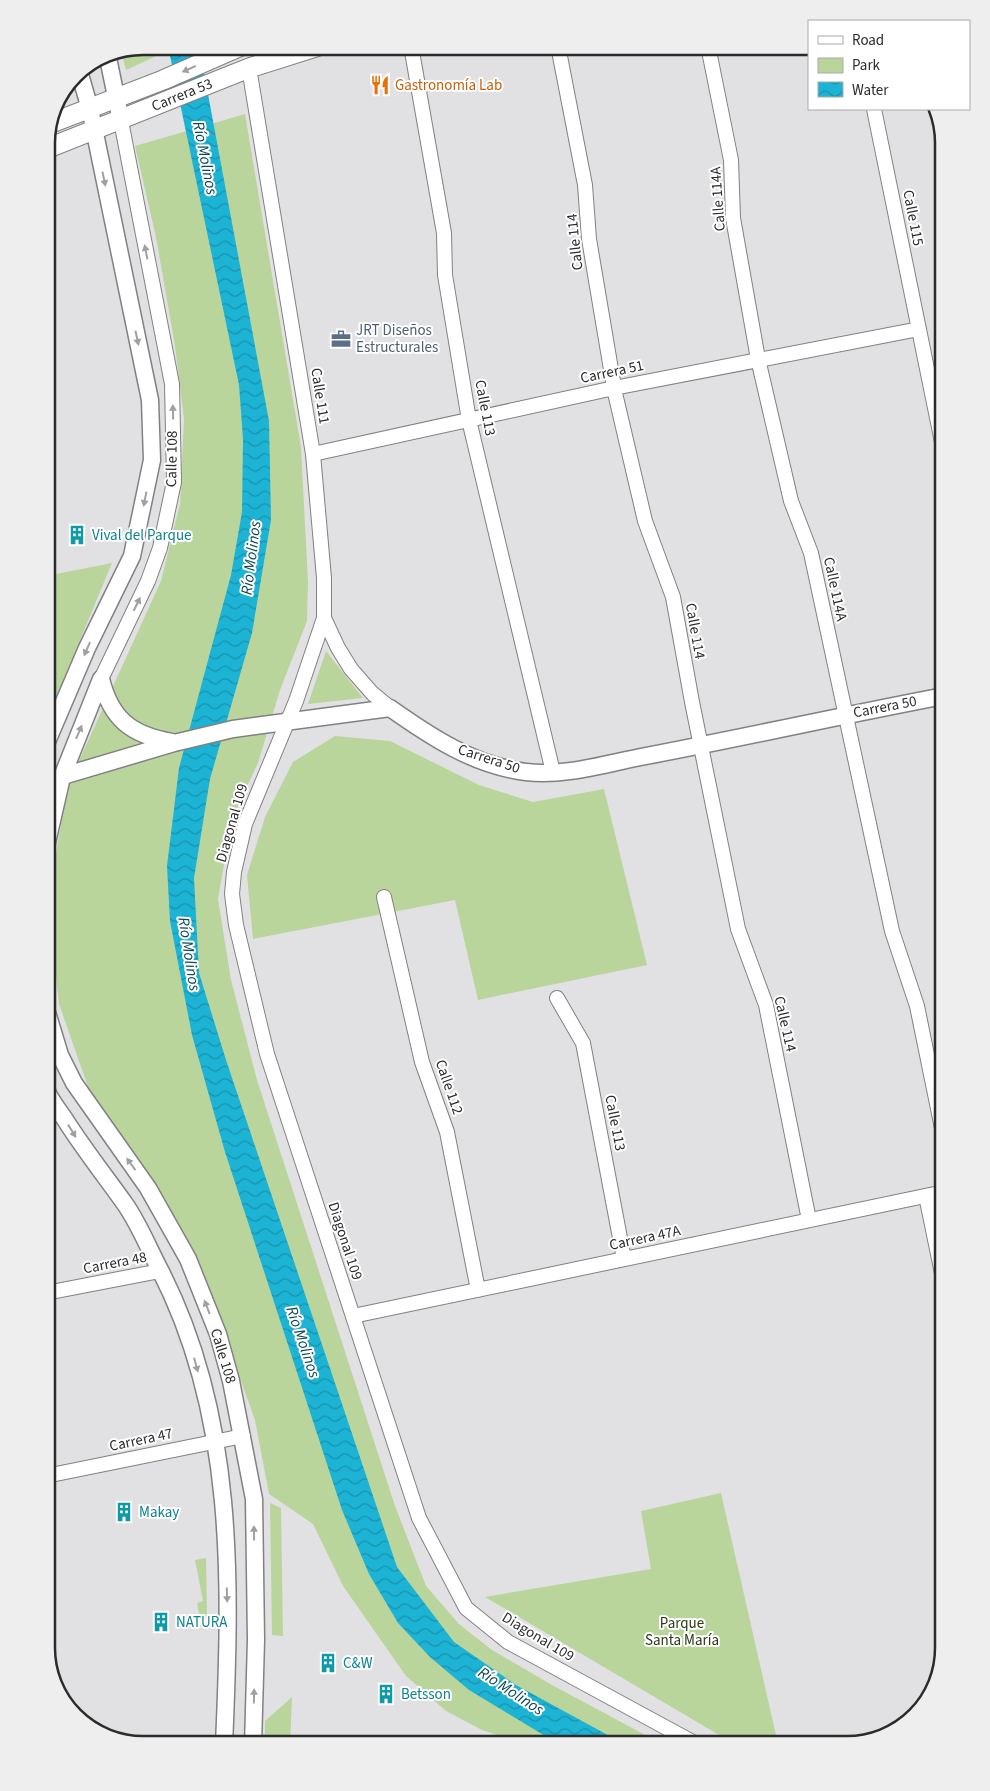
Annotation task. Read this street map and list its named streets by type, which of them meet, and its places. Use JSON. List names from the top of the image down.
{
  "streets": {
    "main road": ["Carrera 53"],
    "street": [
      "Calle 114A",
      "Calle 115",
      "Calle 114",
      "Carrera 51",
      "Calle 111",
      "Calle 113",
      "Calle 108",
      "Carrera 50",
      "Diagonal 109",
      "Calle 112",
      "Carrera 47A",
      "Carrera 48",
      "Carrera 47"
    ]
  },
  "crossings": [
    ["Carrera 53", "Calle 111"],
    ["Carrera 53", "Calle 108"],
    ["Calle 114A", "Carrera 51"],
    ["Calle 114A", "Carrera 50"],
    ["Calle 115", "Carrera 51"],
    ["Calle 114", "Carrera 51"],
    ["Calle 114", "Carrera 50"],
    ["Calle 114", "Carrera 47A"],
    ["Carrera 51", "Calle 111"],
    ["Carrera 51", "Calle 113"],
    ["Calle 111", "Carrera 50"],
    ["Calle 111", "Diagonal 109"],
    ["Calle 113", "Carrera 50"],
    ["Calle 113", "Carrera 47A"],
    ["Calle 108", "Carrera 48"],
    ["Calle 108", "Carrera 47"],
    ["Diagonal 109", "Carrera 47A"],
    ["Calle 112", "Carrera 47A"]
  ],
  "water": ["Río Molinos"],
  "parks": ["Parque Santa María"],
  "places": {
    "restaurant": ["Gastronomía Lab"],
    "office": ["JRT Diseños Estructurales"],
    "building": [
      "Vival del Parque",
      "Makay",
      "NATURA",
      "C&W",
      "Betsson"
    ]
  },
  "legend": ["Road", "Park", "Water"]
}
